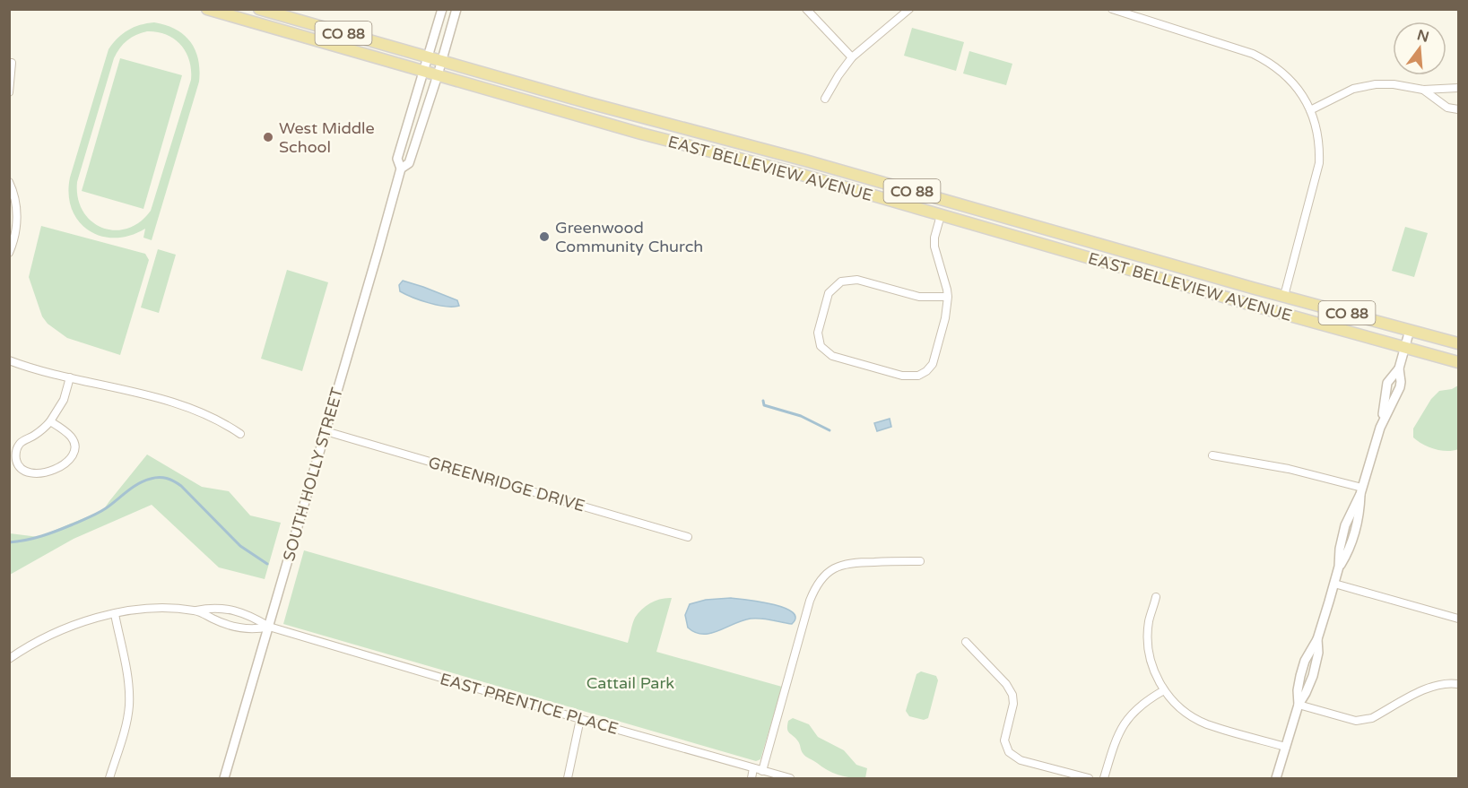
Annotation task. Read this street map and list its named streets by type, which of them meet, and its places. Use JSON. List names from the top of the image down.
{
  "streets": {
    "main road": ["CO 88", "EAST BELLEVIEW AVENUE"],
    "street": ["SOUTH HOLLY STREET", "GREENRIDGE DRIVE", "EAST PRENTICE PLACE"]
  },
  "crossings": [
    ["EAST BELLEVIEW AVENUE", "SOUTH HOLLY STREET"],
    ["SOUTH HOLLY STREET", "GREENRIDGE DRIVE"],
    ["SOUTH HOLLY STREET", "EAST PRENTICE PLACE"]
  ],
  "parks": ["Cattail Park"],
  "places": ["West Middle School", "Greenwood Community Church"],
  "north": "top"
}
